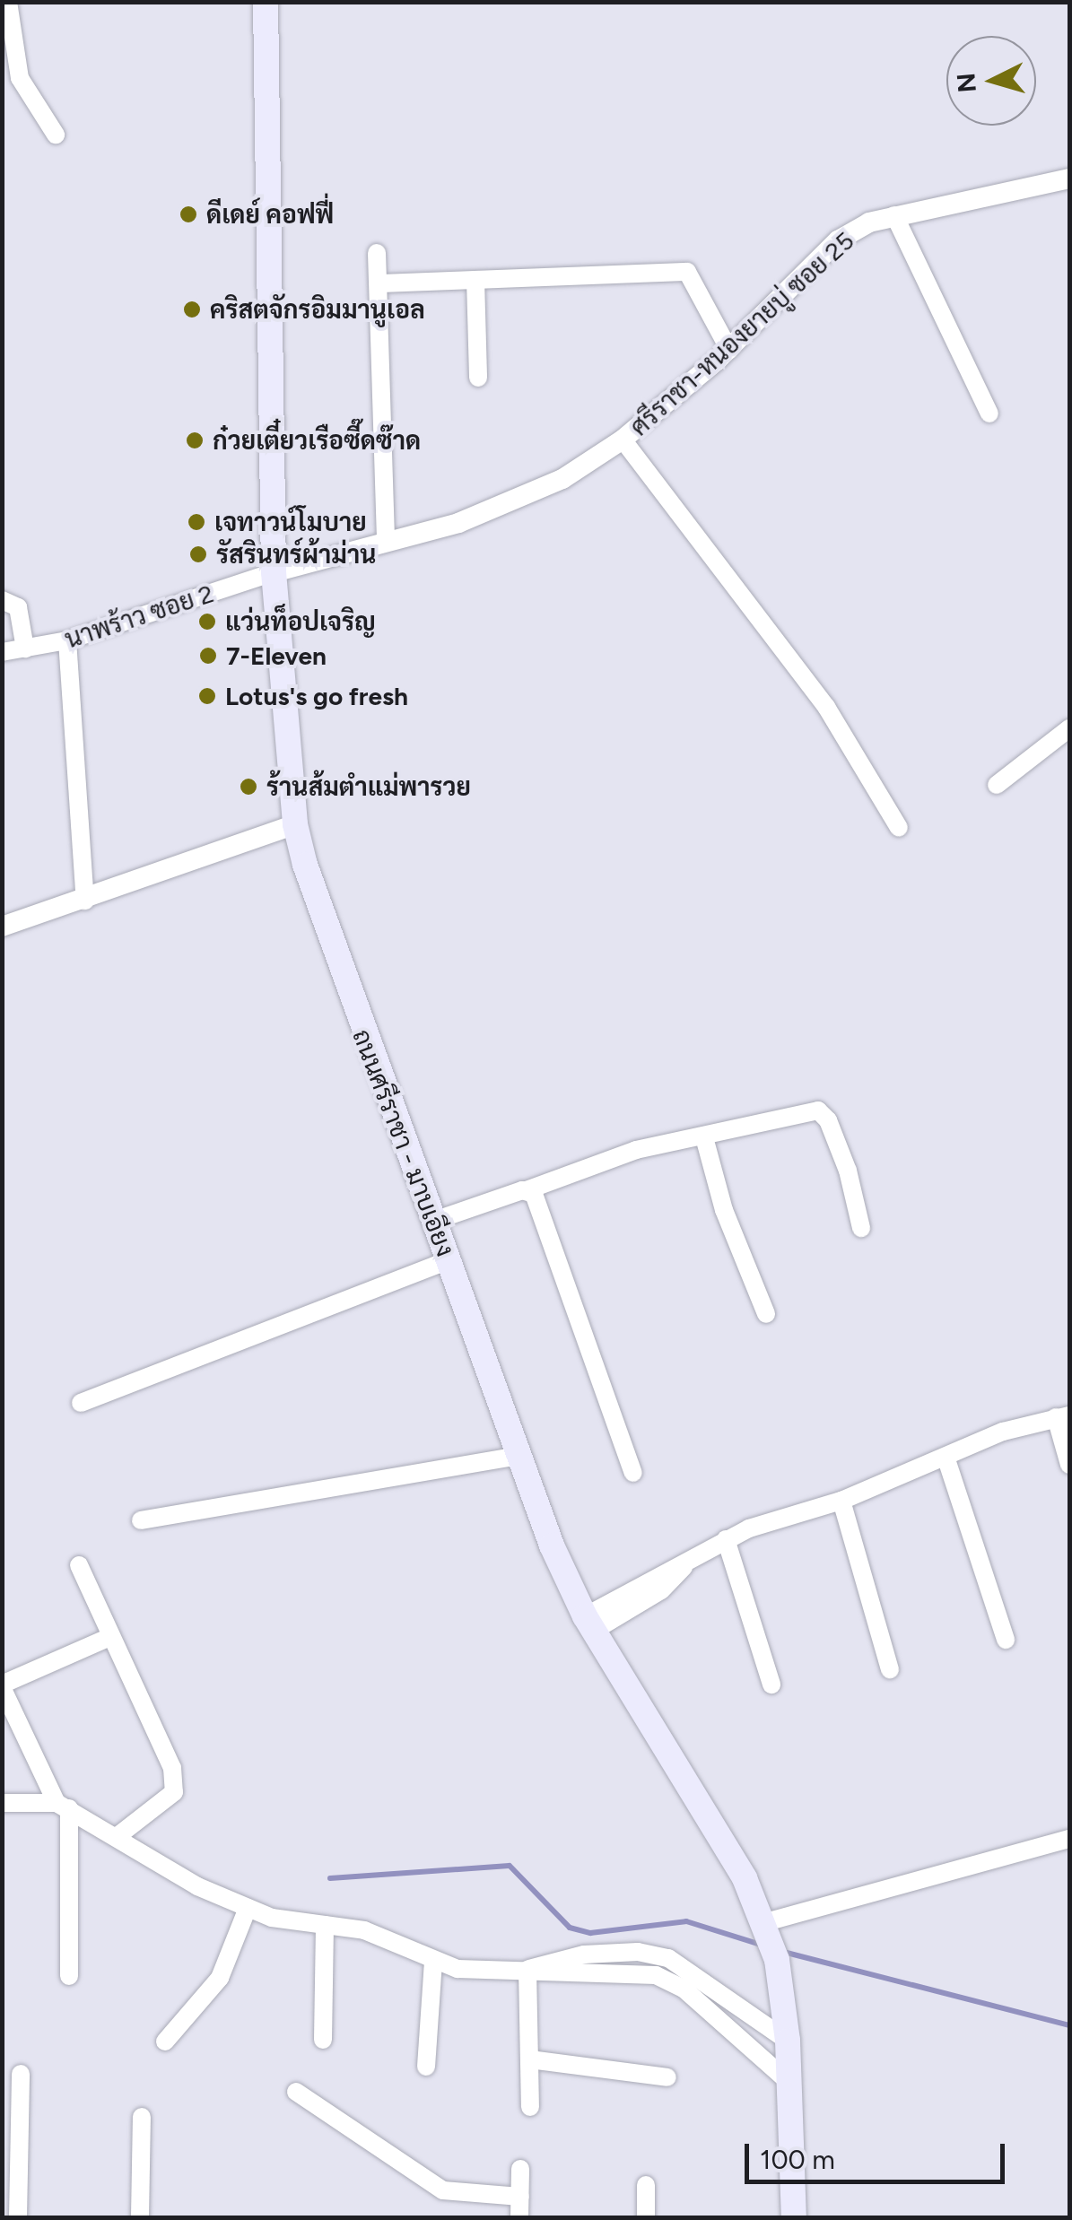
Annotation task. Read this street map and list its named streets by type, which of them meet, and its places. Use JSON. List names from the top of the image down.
{
  "streets": {
    "main road": ["ถนนศรีราชา - มาบเอียง"],
    "street": ["ศรีราชา-หนองยายบู่ ซอย 25", "นาพร้าว ซอย 2"]
  },
  "crossings": [
    ["ศรีราชา-หนองยายบู่ ซอย 25", "นาพร้าว ซอย 2"],
    ["ศรีราชา-หนองยายบู่ ซอย 25", "ถนนศรีราชา - มาบเอียง"],
    ["นาพร้าว ซอย 2", "ถนนศรีราชา - มาบเอียง"]
  ],
  "places": [
    "ดีเดย์ คอฟฟี่",
    "คริสตจักรอิมมานูเอล",
    "ก๋วยเตี๋ยวเรือซี๊ดซ๊าด",
    "เจทาวน์โมบาย",
    "รัสรินทร์ผ้าม่าน",
    "แว่นท็อปเจริญ",
    "7-Eleven",
    "Lotus's go fresh",
    "ร้านส้มตำแม่พารวย"
  ],
  "scale_bar": "100 m",
  "north": "left"
}
